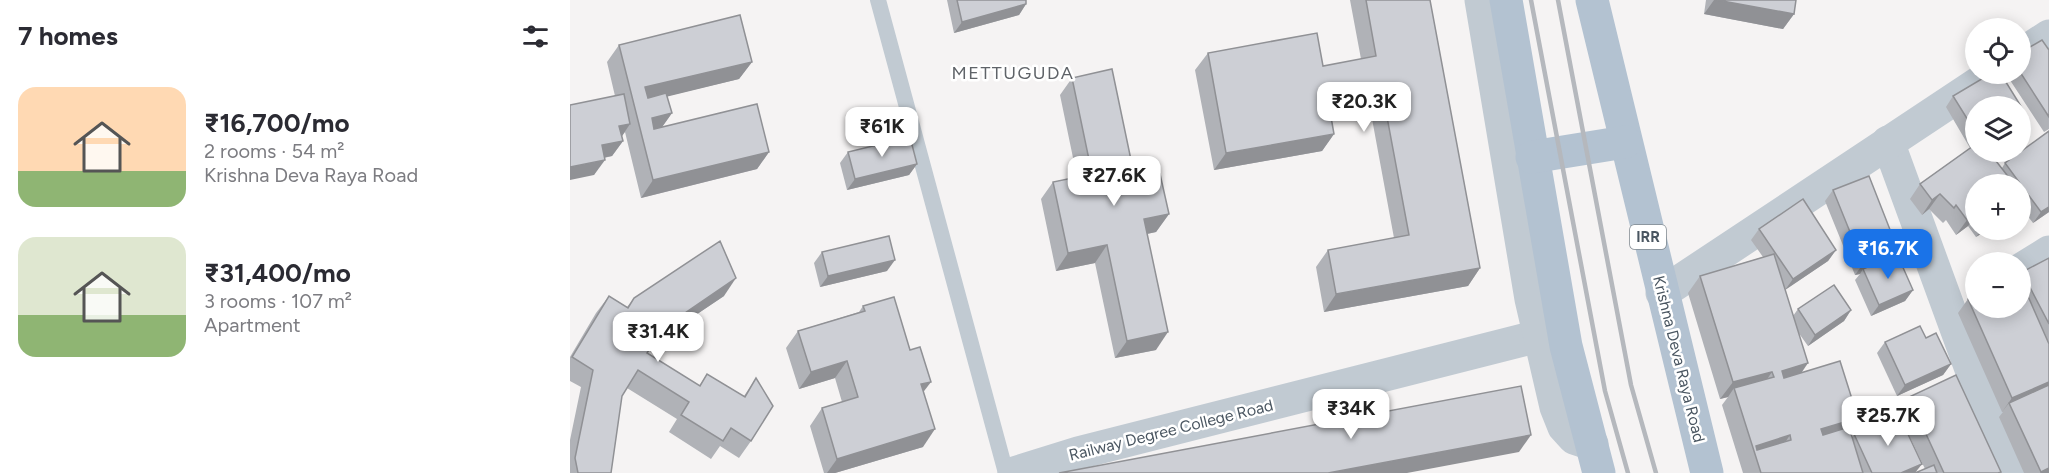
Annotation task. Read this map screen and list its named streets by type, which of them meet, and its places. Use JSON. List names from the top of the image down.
{
  "streets": {
    "main road": ["IRR", "Krishna Deva Raya Road"],
    "street": ["Railway Degree College Road"]
  },
  "districts": ["METTUGUDA"],
  "page": {
    "heading": "7 homes",
    "map_buttons": ["+", "−"],
    "list": [
      {
        "name": "₹16,700/mo",
        "note": "2 rooms · 54 m² · Krishna Deva Raya Road"
      },
      {
        "name": "₹31,400/mo",
        "note": "3 rooms · 107 m² · Apartment"
      }
    ],
    "price": [
      "₹20.3K",
      "₹61K",
      "₹27.6K",
      "₹16.7K",
      "₹31.4K",
      "₹34K",
      "₹25.7K"
    ]
  }
}
